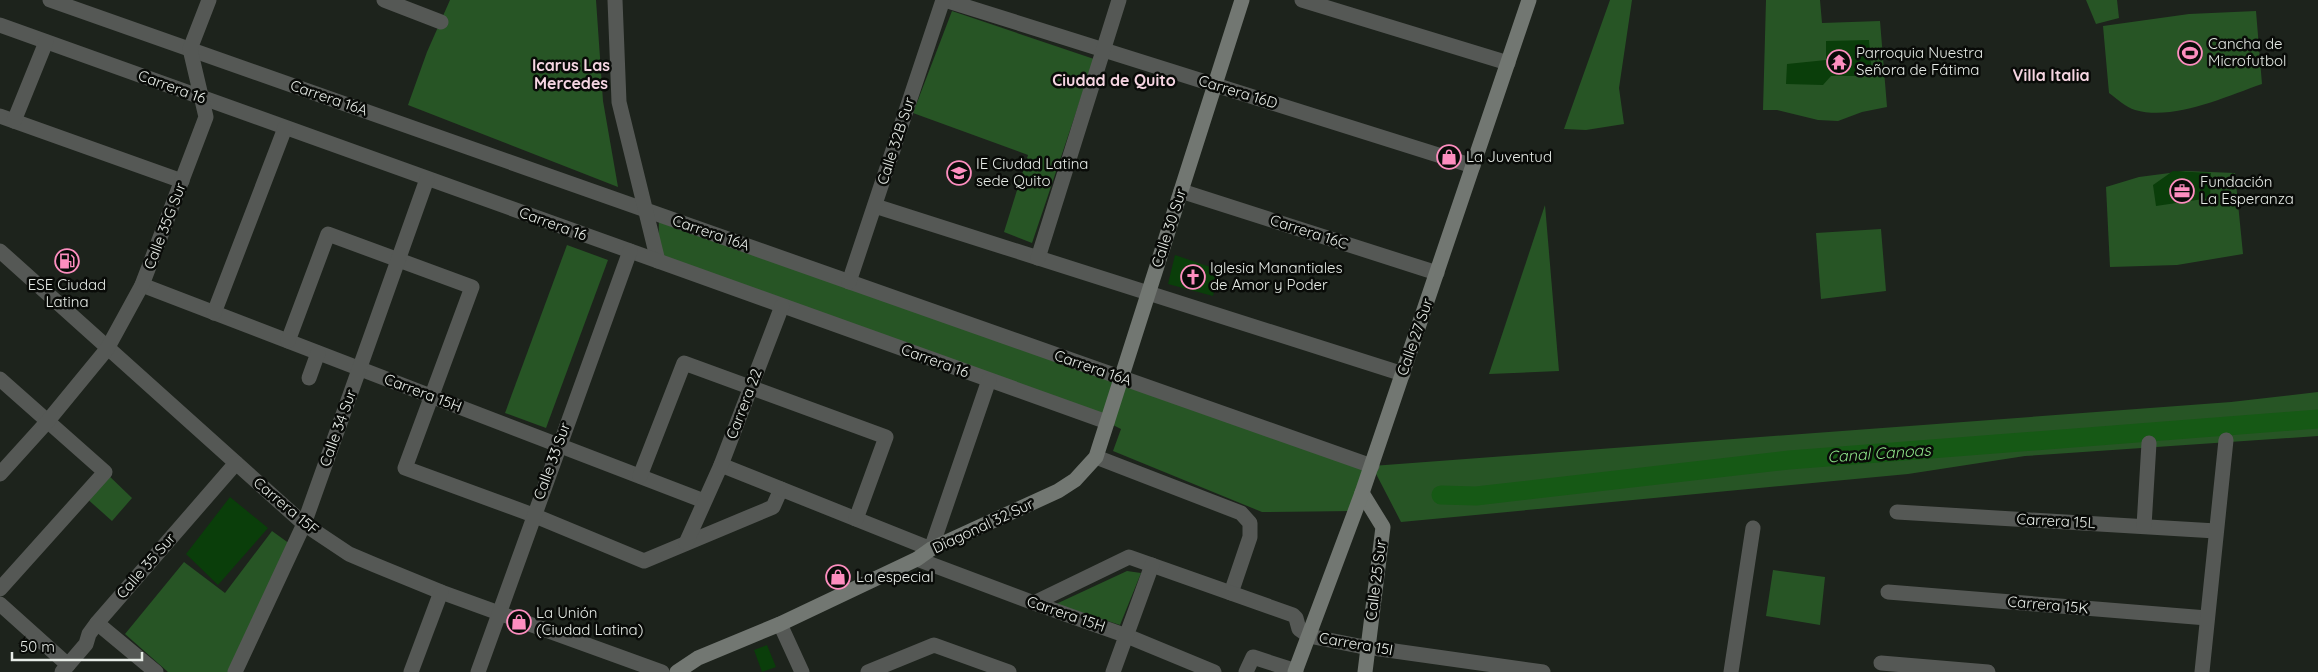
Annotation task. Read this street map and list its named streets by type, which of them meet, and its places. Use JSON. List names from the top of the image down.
{
  "streets": {
    "street": [
      "Carrera 16",
      "Carrera 16D",
      "Carrera 16A",
      "Calle 32B Sur",
      "Calle 35G Sur",
      "Calle 30 Sur",
      "Carrera 16C",
      "Calle 27 Sur",
      "Carrera 15H",
      "Carrera 22",
      "Calle 34 Sur",
      "Calle 33 Sur",
      "Carrera 15F",
      "Carrera 15L",
      "Diagonal 32 Sur",
      "Calle 35 Sur",
      "Calle 25 Sur",
      "Carrera 15K",
      "Carrera 15I"
    ]
  },
  "crossings": [
    ["Carrera 16", "Calle 35G Sur"],
    ["Carrera 16", "Calle 30 Sur"],
    ["Carrera 16", "Carrera 22"],
    ["Carrera 16", "Calle 34 Sur"],
    ["Carrera 16", "Calle 33 Sur"],
    ["Carrera 16D", "Calle 32B Sur"],
    ["Carrera 16D", "Calle 30 Sur"],
    ["Carrera 16D", "Calle 27 Sur"],
    ["Carrera 16A", "Calle 32B Sur"],
    ["Carrera 16A", "Calle 35G Sur"],
    ["Carrera 16A", "Calle 30 Sur"],
    ["Carrera 16A", "Calle 27 Sur"],
    ["Calle 35G Sur", "Carrera 15H"],
    ["Calle 35G Sur", "Carrera 15F"],
    ["Calle 30 Sur", "Carrera 16C"],
    ["Calle 30 Sur", "Diagonal 32 Sur"],
    ["Carrera 16C", "Calle 27 Sur"],
    ["Calle 27 Sur", "Calle 25 Sur"],
    ["Calle 27 Sur", "Carrera 15I"],
    ["Carrera 15H", "Carrera 22"],
    ["Carrera 15H", "Calle 34 Sur"],
    ["Carrera 15H", "Calle 33 Sur"],
    ["Carrera 15H", "Diagonal 32 Sur"],
    ["Carrera 15H", "Carrera 15I"],
    ["Calle 34 Sur", "Carrera 15F"],
    ["Calle 33 Sur", "Carrera 15F"],
    ["Carrera 15F", "Calle 35 Sur"],
    ["Calle 25 Sur", "Carrera 15I"]
  ],
  "districts": ["Icarus Las Mercedes", "Villa Italia", "Ciudad de Quito"],
  "water": ["Canal Canoas"],
  "places": {
    "sports": ["Cancha de Microfutbol"],
    "temple": ["Parroquia Nuestra Señora de Fátima"],
    "shop": ["La Juventud", "La especial", "La Unión (Ciudad Latina)"],
    "school or university": ["IE Ciudad Latina sede Quito"],
    "office": ["Fundación La Esperanza"],
    "fuel station": ["ESE Ciudad Latina"],
    "church": ["Iglesia Manantiales de Amor y Poder"]
  },
  "scale_bar": "50 m"
}
